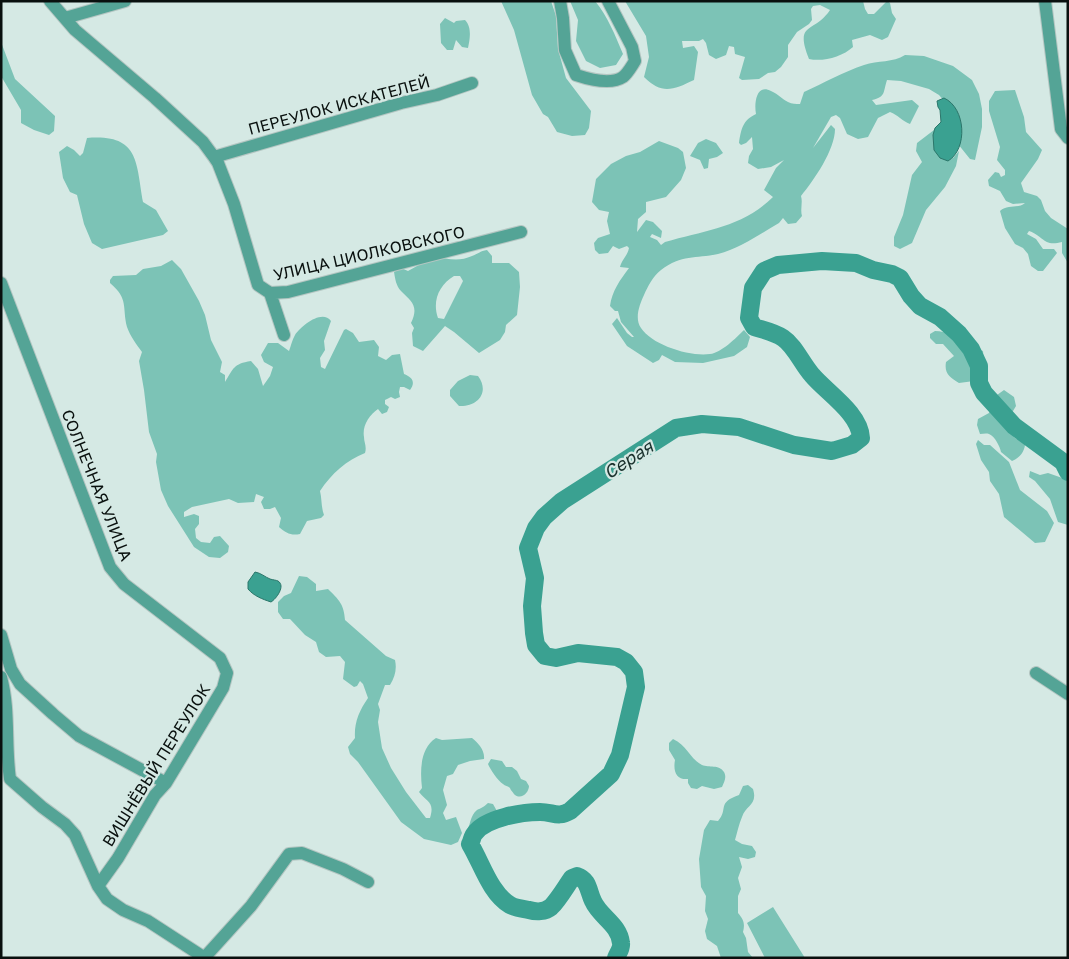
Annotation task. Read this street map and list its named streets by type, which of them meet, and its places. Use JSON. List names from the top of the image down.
{
  "streets": {
    "street": [
      "ПЕРЕУЛОК ИСКАТЕЛЕЙ",
      "УЛИЦА ЦИОЛКОВСКОГО",
      "СОЛНЕЧНАЯ УЛИЦА",
      "ВИШНЁВЫЙ ПЕРЕУЛОК"
    ]
  },
  "crossings": [
    ["ПЕРЕУЛОК ИСКАТЕЛЕЙ", "УЛИЦА ЦИОЛКОВСКОГО"],
    ["СОЛНЕЧНАЯ УЛИЦА", "ВИШНЁВЫЙ ПЕРЕУЛОК"]
  ],
  "water": ["Серая"]
}
